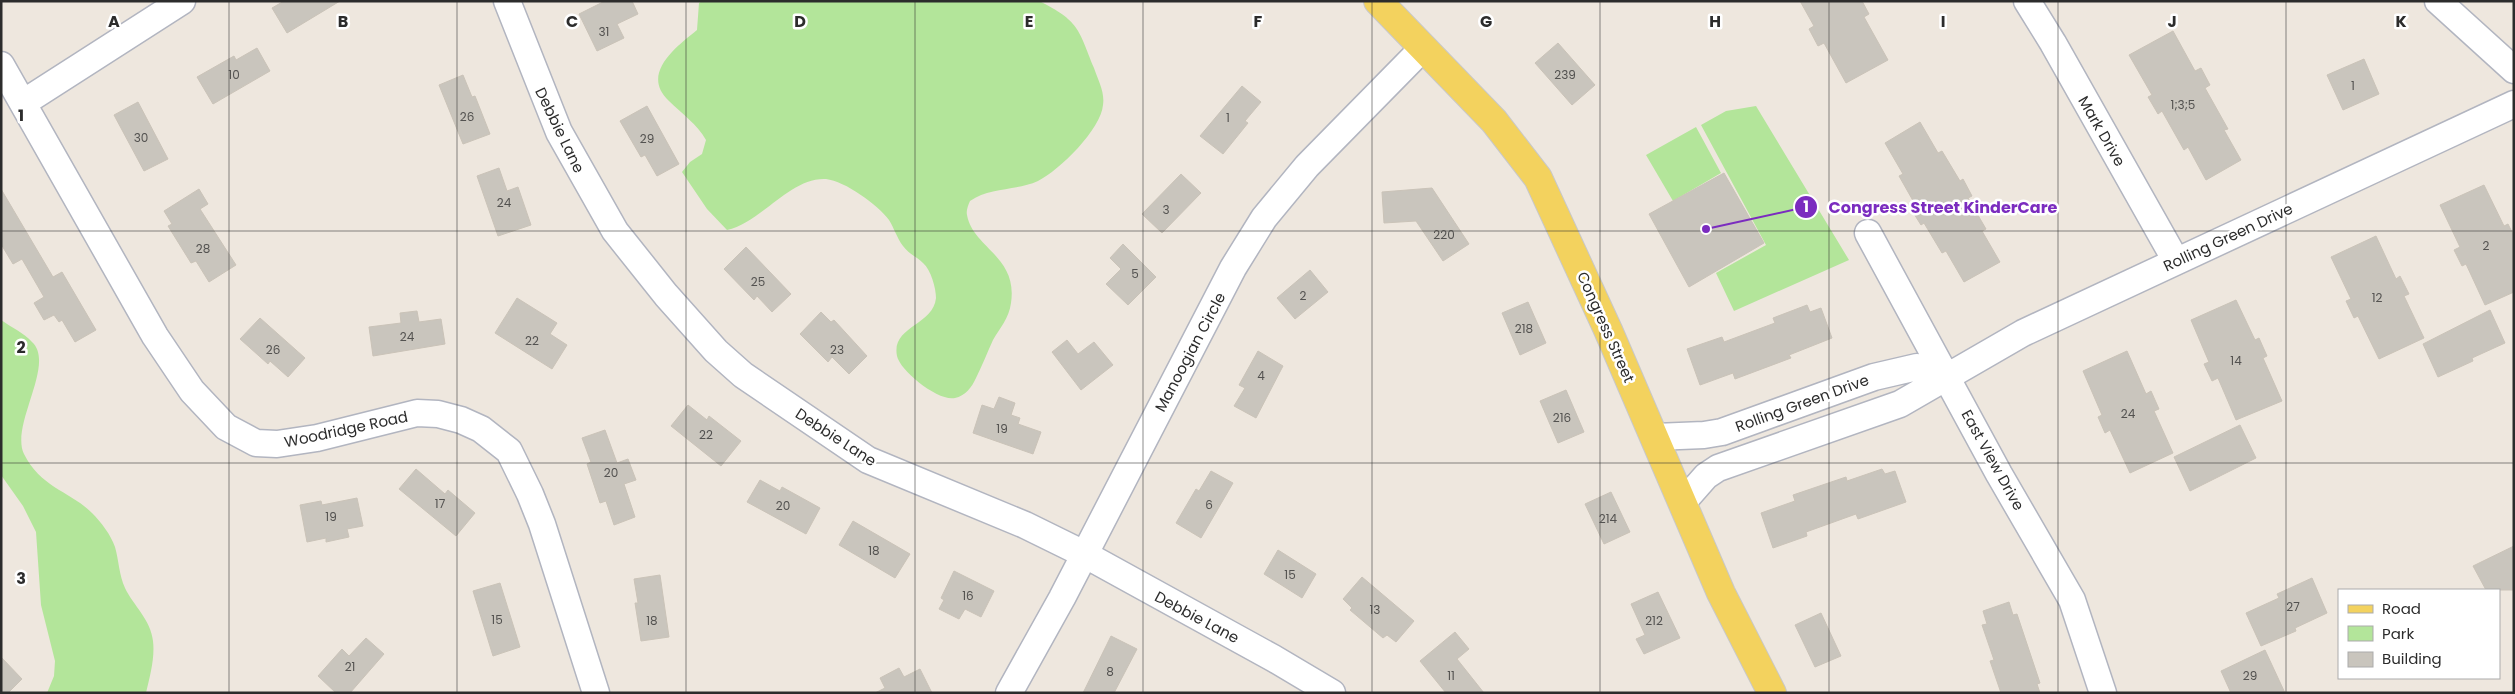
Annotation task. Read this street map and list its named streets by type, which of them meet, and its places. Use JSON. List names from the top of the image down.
{
  "streets": {
    "main road": ["Congress Street"],
    "street": [
      "Debbie Lane",
      "Mark Drive",
      "Rolling Green Drive",
      "Manoogian Circle",
      "Woodridge Road",
      "East View Drive"
    ]
  },
  "crossings": [
    ["Debbie Lane", "Manoogian Circle"],
    ["Mark Drive", "Rolling Green Drive"],
    ["Rolling Green Drive", "Congress Street"],
    ["Rolling Green Drive", "East View Drive"],
    ["Congress Street", "Manoogian Circle"]
  ],
  "places": ["Congress Street KinderCare"],
  "house_numbers": [
    "31",
    "10",
    "239",
    "1",
    "1;3;5",
    "26",
    "1",
    "30",
    "29",
    "24",
    "3",
    "220",
    "2",
    "28",
    "5",
    "25",
    "2",
    "12",
    "218",
    "24",
    "22",
    "26",
    "23",
    "14",
    "4",
    "24",
    "216",
    "19",
    "22",
    "20",
    "17",
    "6",
    "20",
    "19",
    "214",
    "18",
    "15",
    "16",
    "27",
    "13",
    "15",
    "18",
    "212",
    "21",
    "8",
    "11",
    "29"
  ],
  "legend": ["Road", "Park", "Building"],
  "grid": {
    "columns": [
      "A",
      "B",
      "C",
      "D",
      "E",
      "F",
      "G",
      "H",
      "I",
      "J",
      "K"
    ],
    "rows": ["1", "2", "3"]
  }
}
